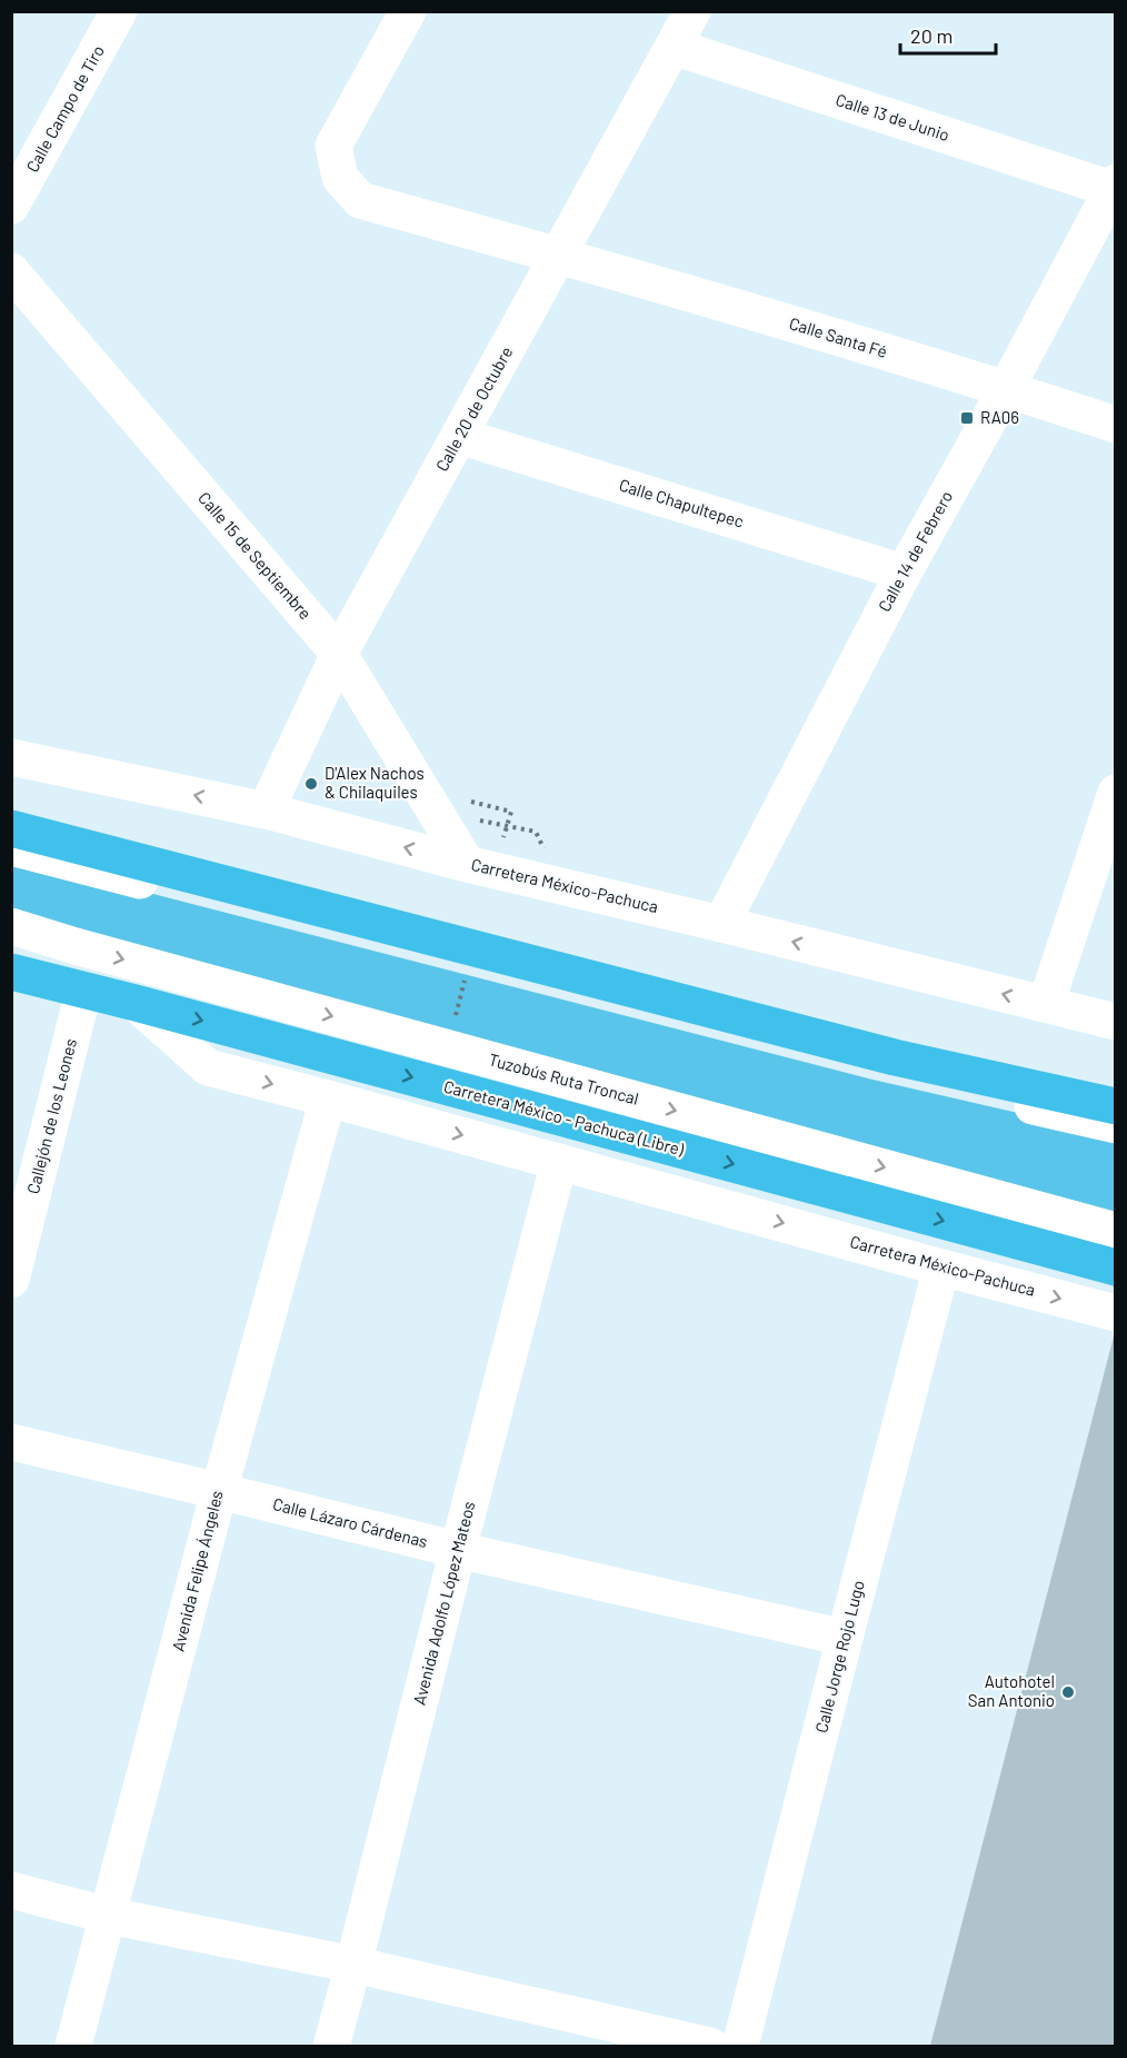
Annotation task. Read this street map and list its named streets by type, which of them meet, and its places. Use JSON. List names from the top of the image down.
{
  "streets": {
    "highway": ["Carretera México - Pachuca (Libre)"],
    "street": [
      "Calle Campo de Tiro",
      "Calle 13 de Junio",
      "Calle Santa Fé",
      "Calle 20 de Octubre",
      "Calle Chapultepec",
      "Calle 14 de Febrero",
      "Calle 15 de Septiembre",
      "Carretera México-Pachuca",
      "Tuzobús Ruta Troncal",
      "Callejón de los Leones",
      "Calle Lázaro Cárdenas",
      "Avenida Felipe Ángeles",
      "Avenida Adolfo López Mateos",
      "Calle Jorge Rojo Lugo"
    ]
  },
  "crossings": [
    ["Calle 13 de Junio", "Calle 20 de Octubre"],
    ["Calle 13 de Junio", "Calle 14 de Febrero"],
    ["Calle Santa Fé", "Calle 20 de Octubre"],
    ["Calle Santa Fé", "Calle 14 de Febrero"],
    ["Calle 20 de Octubre", "Calle Chapultepec"],
    ["Calle 20 de Octubre", "Calle 15 de Septiembre"],
    ["Calle 20 de Octubre", "Carretera México-Pachuca"],
    ["Calle Chapultepec", "Calle 14 de Febrero"],
    ["Calle 14 de Febrero", "Carretera México-Pachuca"],
    ["Calle 15 de Septiembre", "Carretera México-Pachuca"],
    ["Carretera México-Pachuca", "Carretera México - Pachuca (Libre)"],
    ["Carretera México-Pachuca", "Avenida Felipe Ángeles"],
    ["Carretera México-Pachuca", "Avenida Adolfo López Mateos"],
    ["Carretera México-Pachuca", "Calle Jorge Rojo Lugo"],
    ["Callejón de los Leones", "Carretera México - Pachuca (Libre)"],
    ["Calle Lázaro Cárdenas", "Avenida Felipe Ángeles"],
    ["Calle Lázaro Cárdenas", "Avenida Adolfo López Mateos"],
    ["Calle Lázaro Cárdenas", "Calle Jorge Rojo Lugo"]
  ],
  "places": {
    "transit": ["RA06"],
    "other": ["D'Alex Nachos & Chilaquiles", "Autohotel San Antonio"]
  },
  "scale_bar": "20 m"
}
